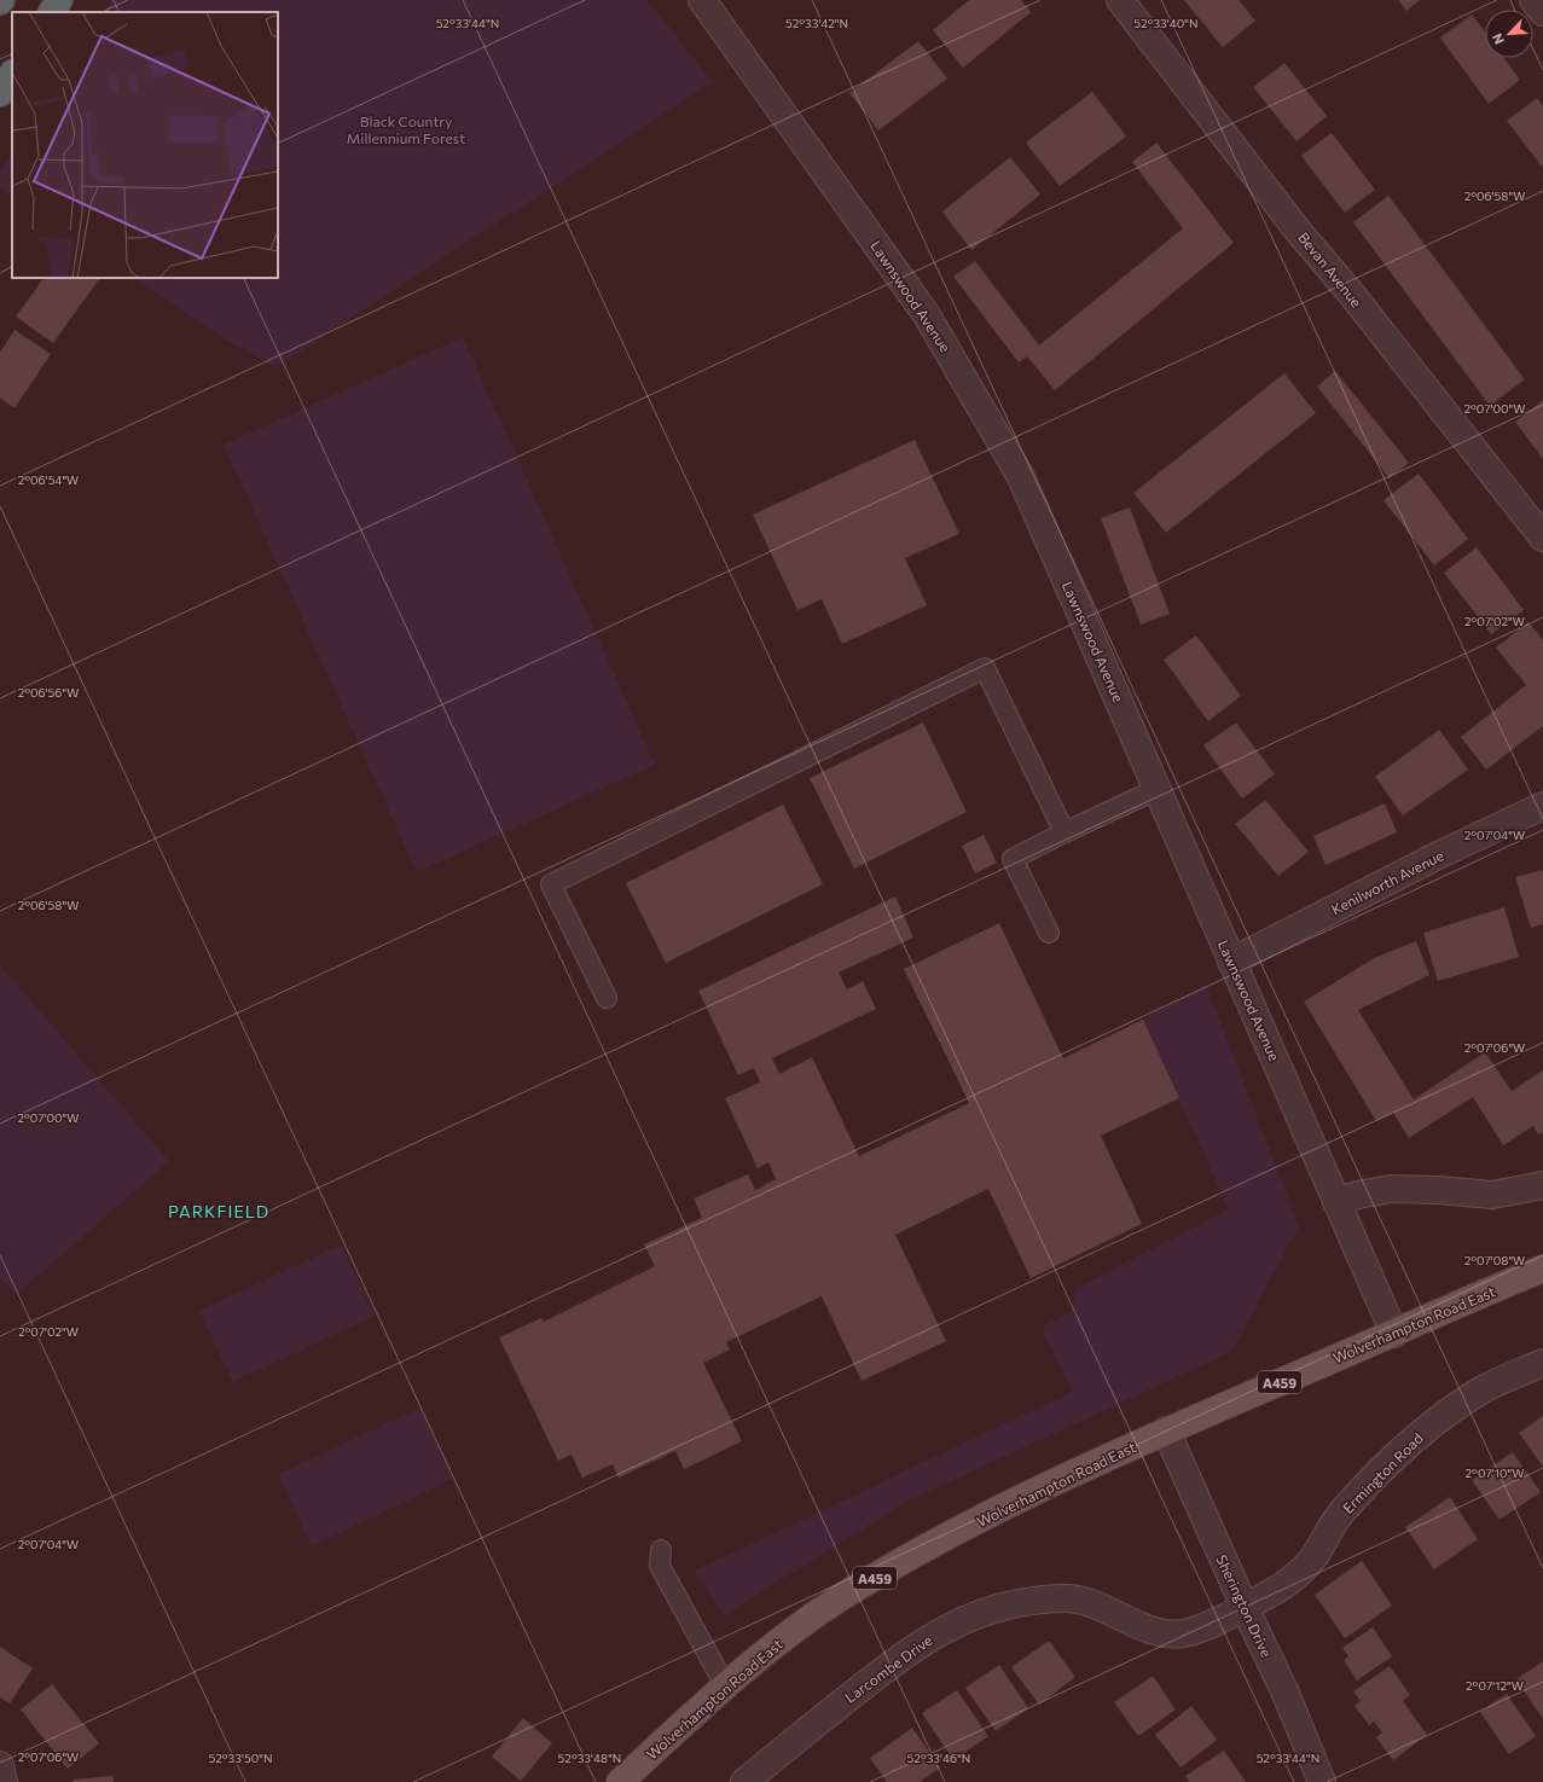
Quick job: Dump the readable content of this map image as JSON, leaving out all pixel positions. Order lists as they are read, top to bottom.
{
  "streets": {
    "main road": ["Wolverhampton Road East", "A459"],
    "street": [
      "Bevan Avenue",
      "Lawnswood Avenue",
      "Kenilworth Avenue",
      "Ermington Road",
      "Sherington Drive",
      "Larcombe Drive"
    ]
  },
  "crossings": [
    ["Lawnswood Avenue", "Kenilworth Avenue"],
    ["Lawnswood Avenue", "Wolverhampton Road East"],
    ["Wolverhampton Road East", "Sherington Drive"],
    ["Ermington Road", "Sherington Drive"],
    ["Ermington Road", "Larcombe Drive"],
    ["Sherington Drive", "Larcombe Drive"]
  ],
  "districts": ["PARKFIELD"],
  "parks": ["Black Country Millennium Forest"],
  "north": "bottom left",
  "coordinates": [
    "52°33'44\"N",
    "52°33'42\"N",
    "52°33'40\"N",
    "2°06'58\"W",
    "2°07'00\"W",
    "2°06'54\"W",
    "2°07'02\"W",
    "2°06'56\"W",
    "2°07'04\"W",
    "2°07'06\"W",
    "2°07'08\"W",
    "2°07'10\"W",
    "2°07'12\"W",
    "52°33'50\"N",
    "52°33'48\"N",
    "52°33'46\"N"
  ]
}
